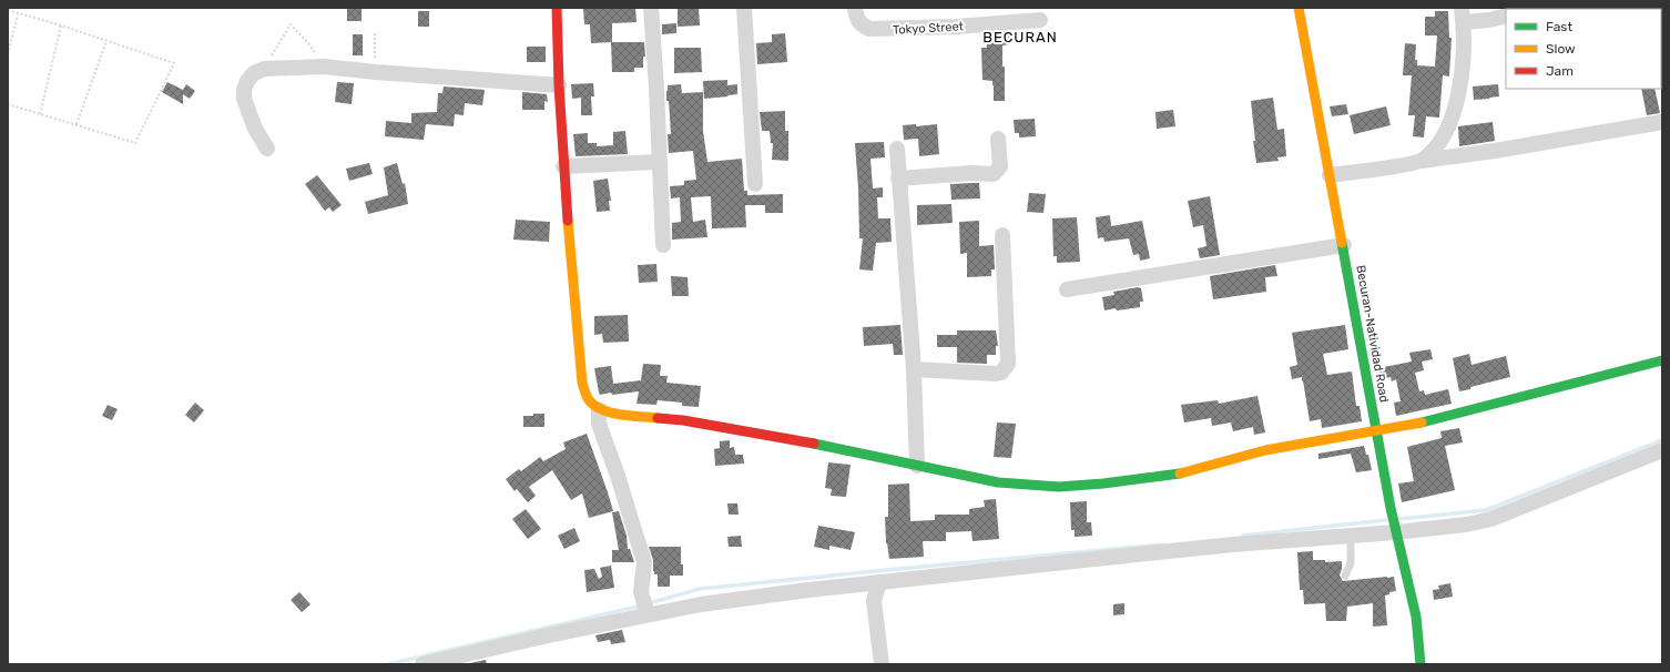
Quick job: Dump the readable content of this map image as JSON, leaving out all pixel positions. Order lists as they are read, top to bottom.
{
  "streets": {
    "street": ["Tokyo Street", "Becuran-Natividad Road"]
  },
  "districts": ["BECURAN"],
  "legend": ["Fast", "Slow", "Jam"]
}
